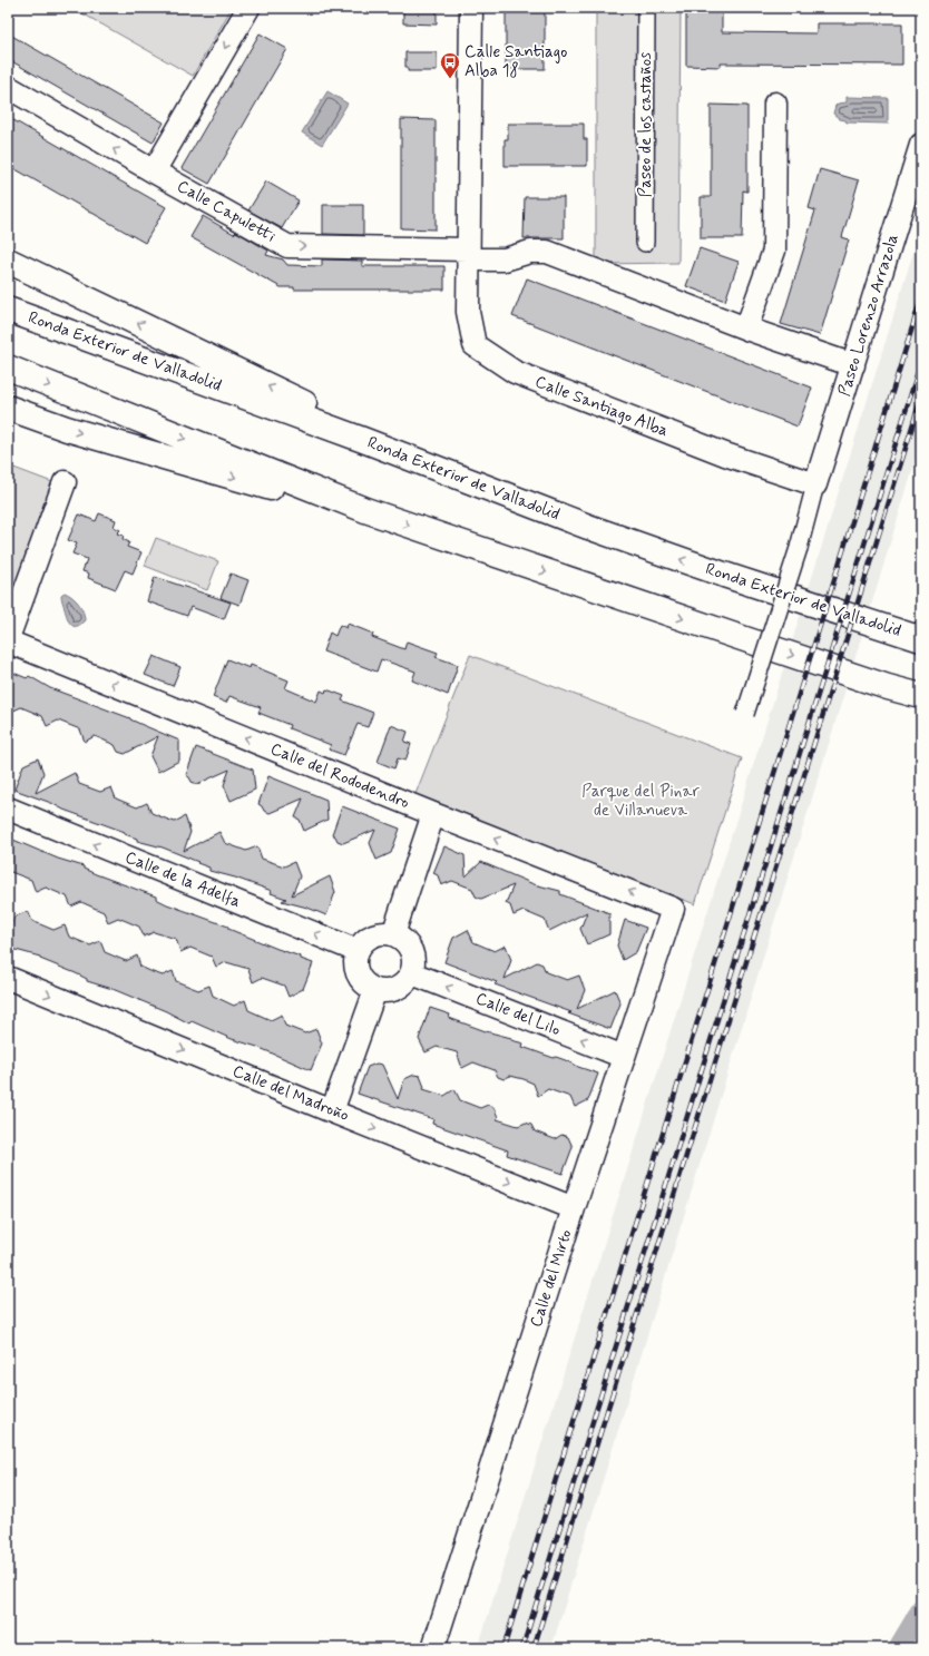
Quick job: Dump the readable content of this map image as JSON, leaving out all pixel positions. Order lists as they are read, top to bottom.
{
  "streets": {
    "highway": ["Ronda Exterior de Valladolid"],
    "street": [
      "Paseo de los castaños",
      "Calle Capuletti",
      "Paseo Lorenzo Arrazola",
      "Calle Santiago Alba",
      "Calle del Rododendro",
      "Calle de la Adelfa",
      "Calle del Lilo",
      "Calle del Madroño",
      "Calle del Mirto"
    ]
  },
  "crossings": [
    ["Calle Capuletti", "Calle Santiago Alba"],
    ["Paseo Lorenzo Arrazola", "Calle Santiago Alba"],
    ["Calle del Rododendro", "Calle del Mirto"],
    ["Calle de la Adelfa", "Calle del Lilo"],
    ["Calle del Lilo", "Calle del Mirto"],
    ["Calle del Madroño", "Calle del Mirto"]
  ],
  "one_way": [
    "Calle del Rododendro",
    "Calle de la Adelfa",
    "Calle del Lilo",
    "Calle del Madroño"
  ],
  "parks": ["Parque del Pinar de Villanueva"],
  "places": {
    "bus stop": ["Calle Santiago Alba 18"]
  }
}
